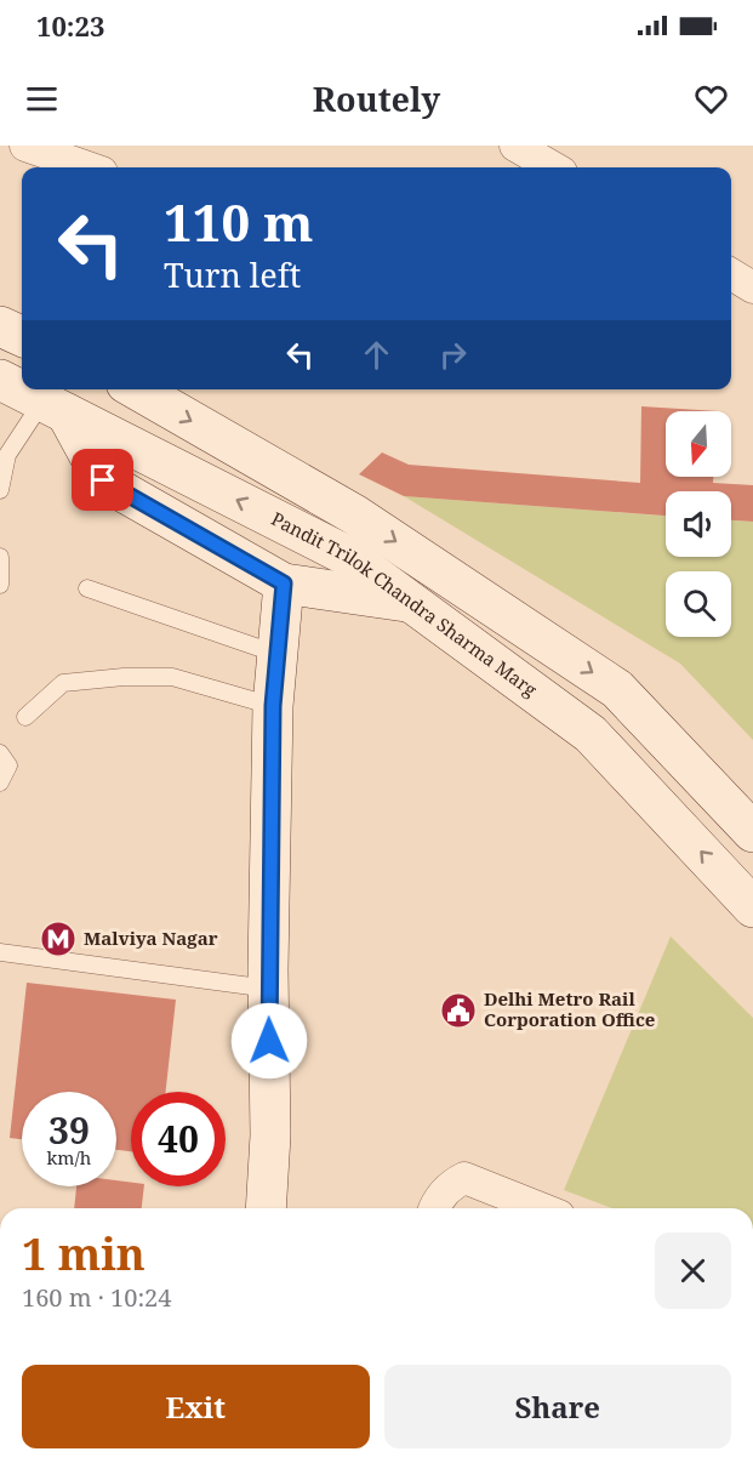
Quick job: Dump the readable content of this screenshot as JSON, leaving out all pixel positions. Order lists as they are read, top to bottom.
{
  "streets": {
    "main road": ["Pandit Trilok Chandra Sharma Marg"]
  },
  "places": {
    "metro station": ["Malviya Nagar"],
    "public building": ["Delhi Metro Rail Corporation Office"]
  },
  "north": "bottom",
  "page": {
    "status": "10:23",
    "header": "Routely",
    "turn": ["110 m", "Turn left"],
    "speed": "39 km/h",
    "limit": "40",
    "heading": ["1 min", "160 m · 10:24"],
    "buttons": ["Exit", "Share"]
  }
}
